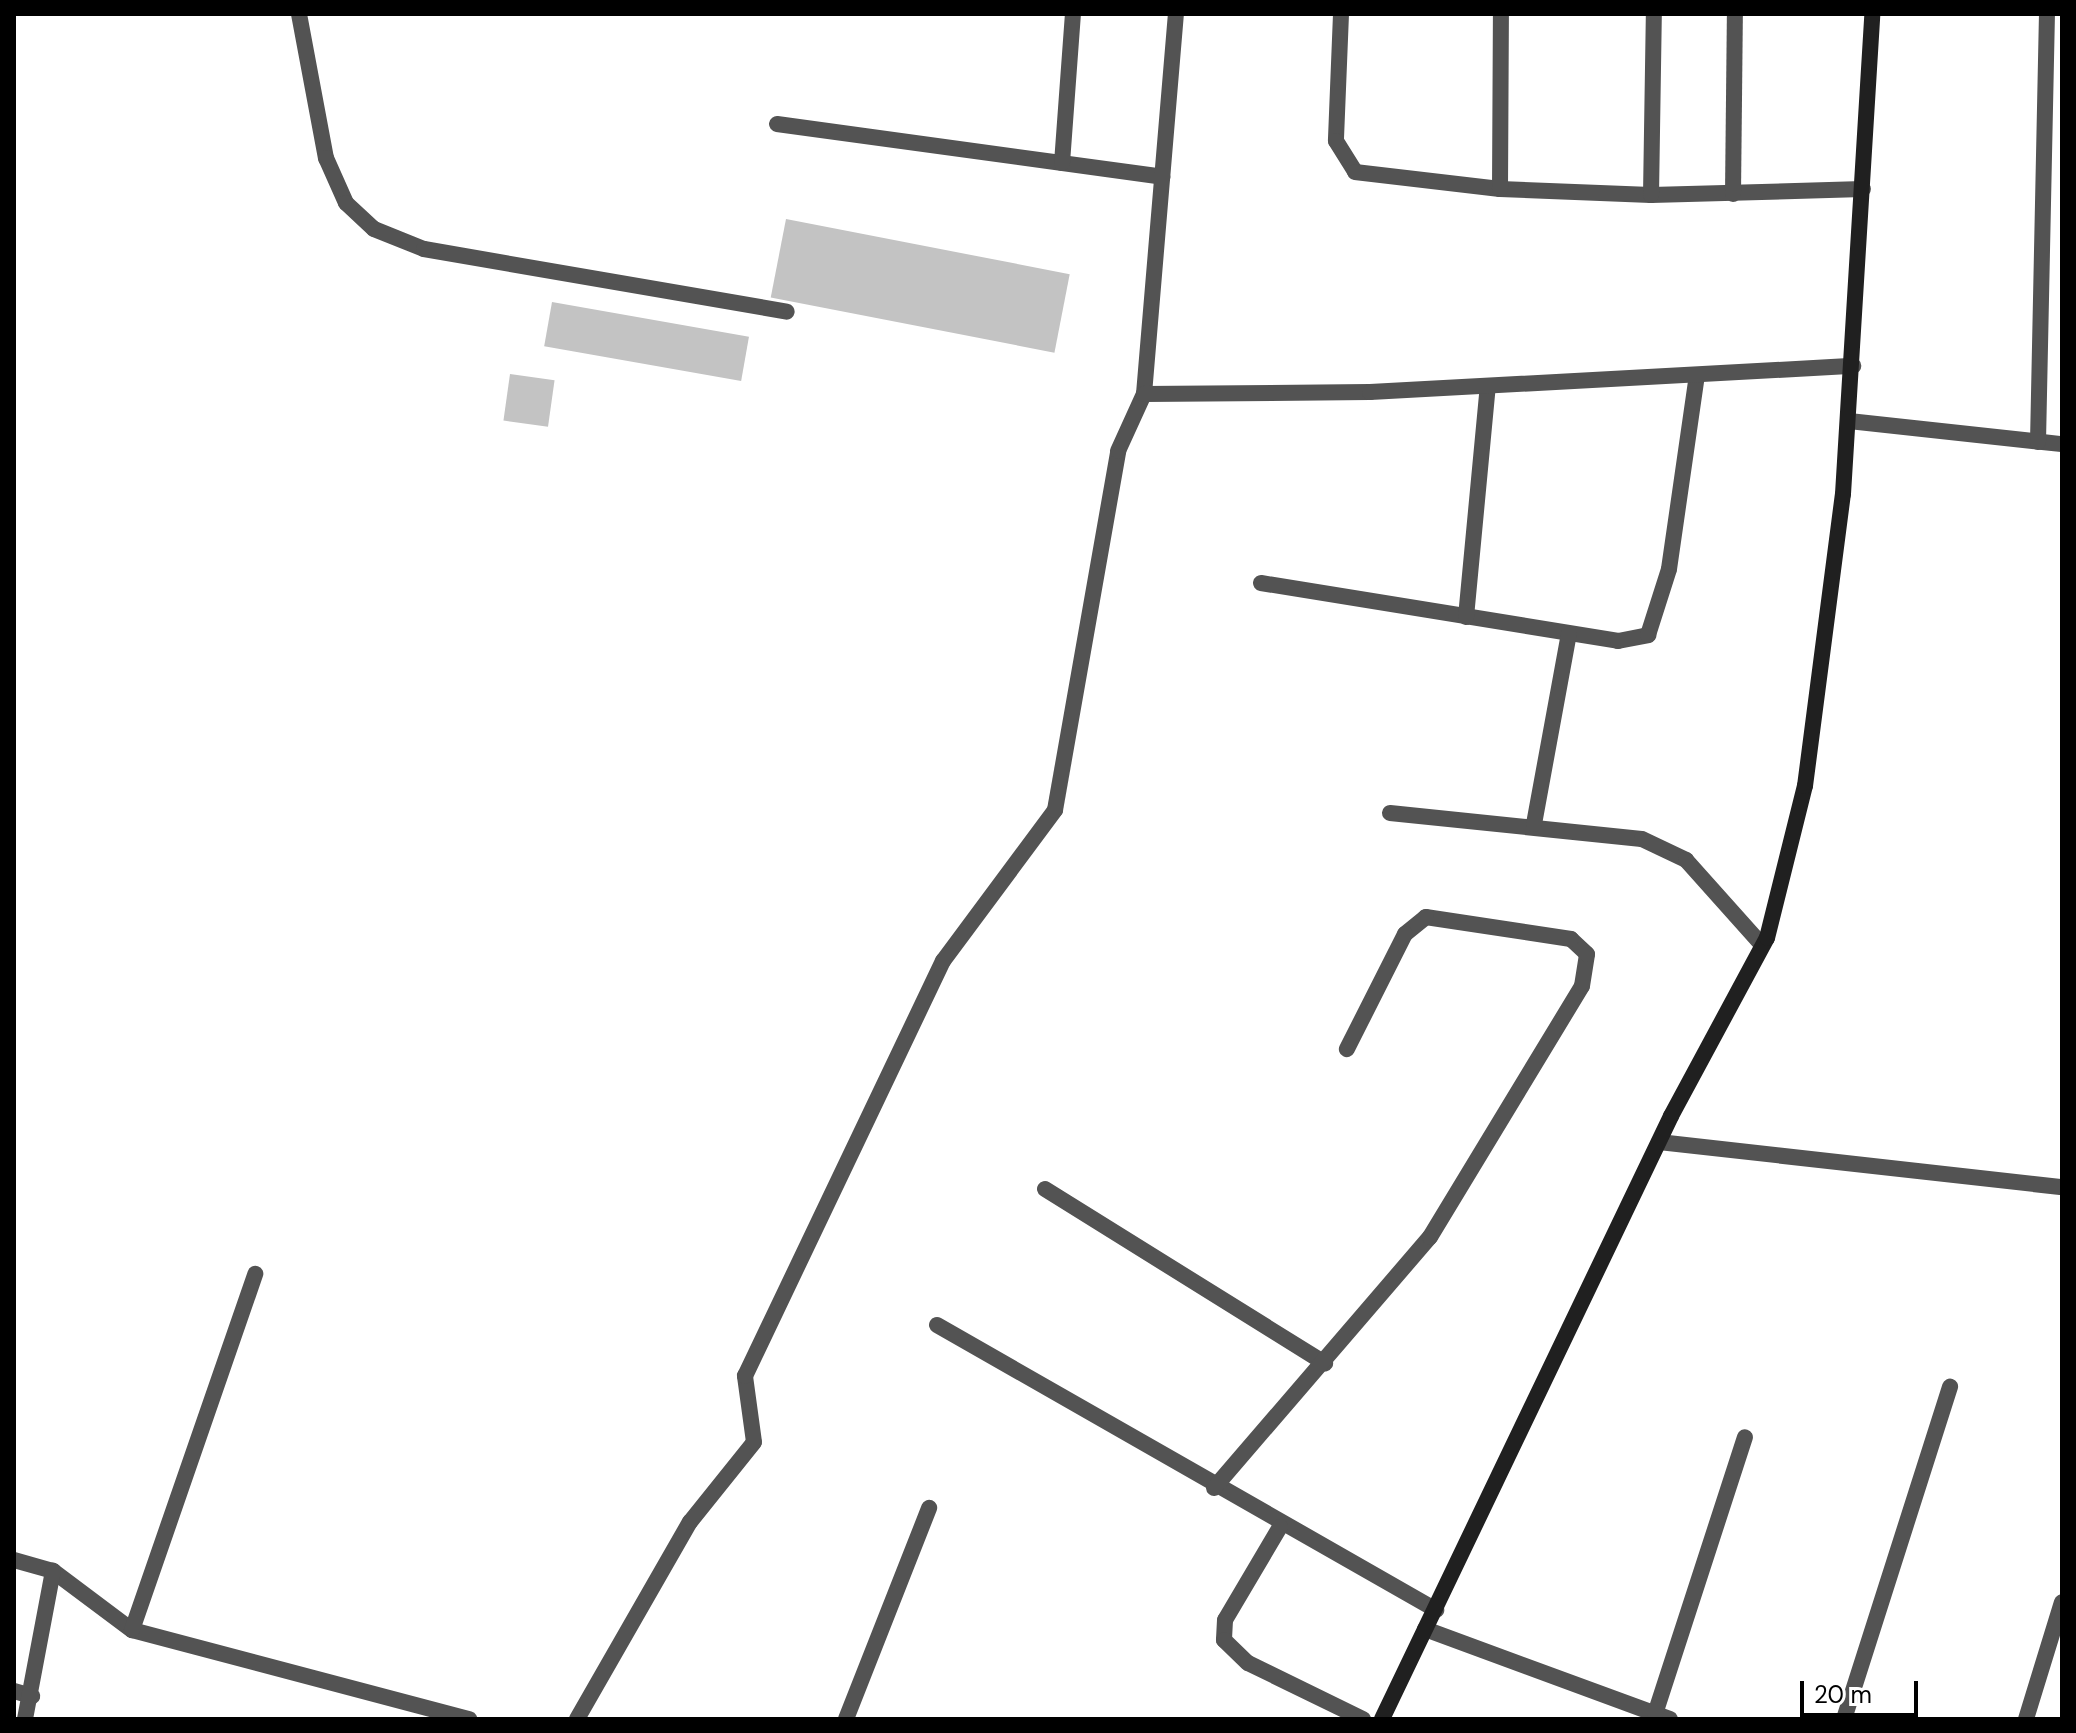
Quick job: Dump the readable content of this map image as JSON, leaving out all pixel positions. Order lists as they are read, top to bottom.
{
  "scale_bar": "20 m"
}
